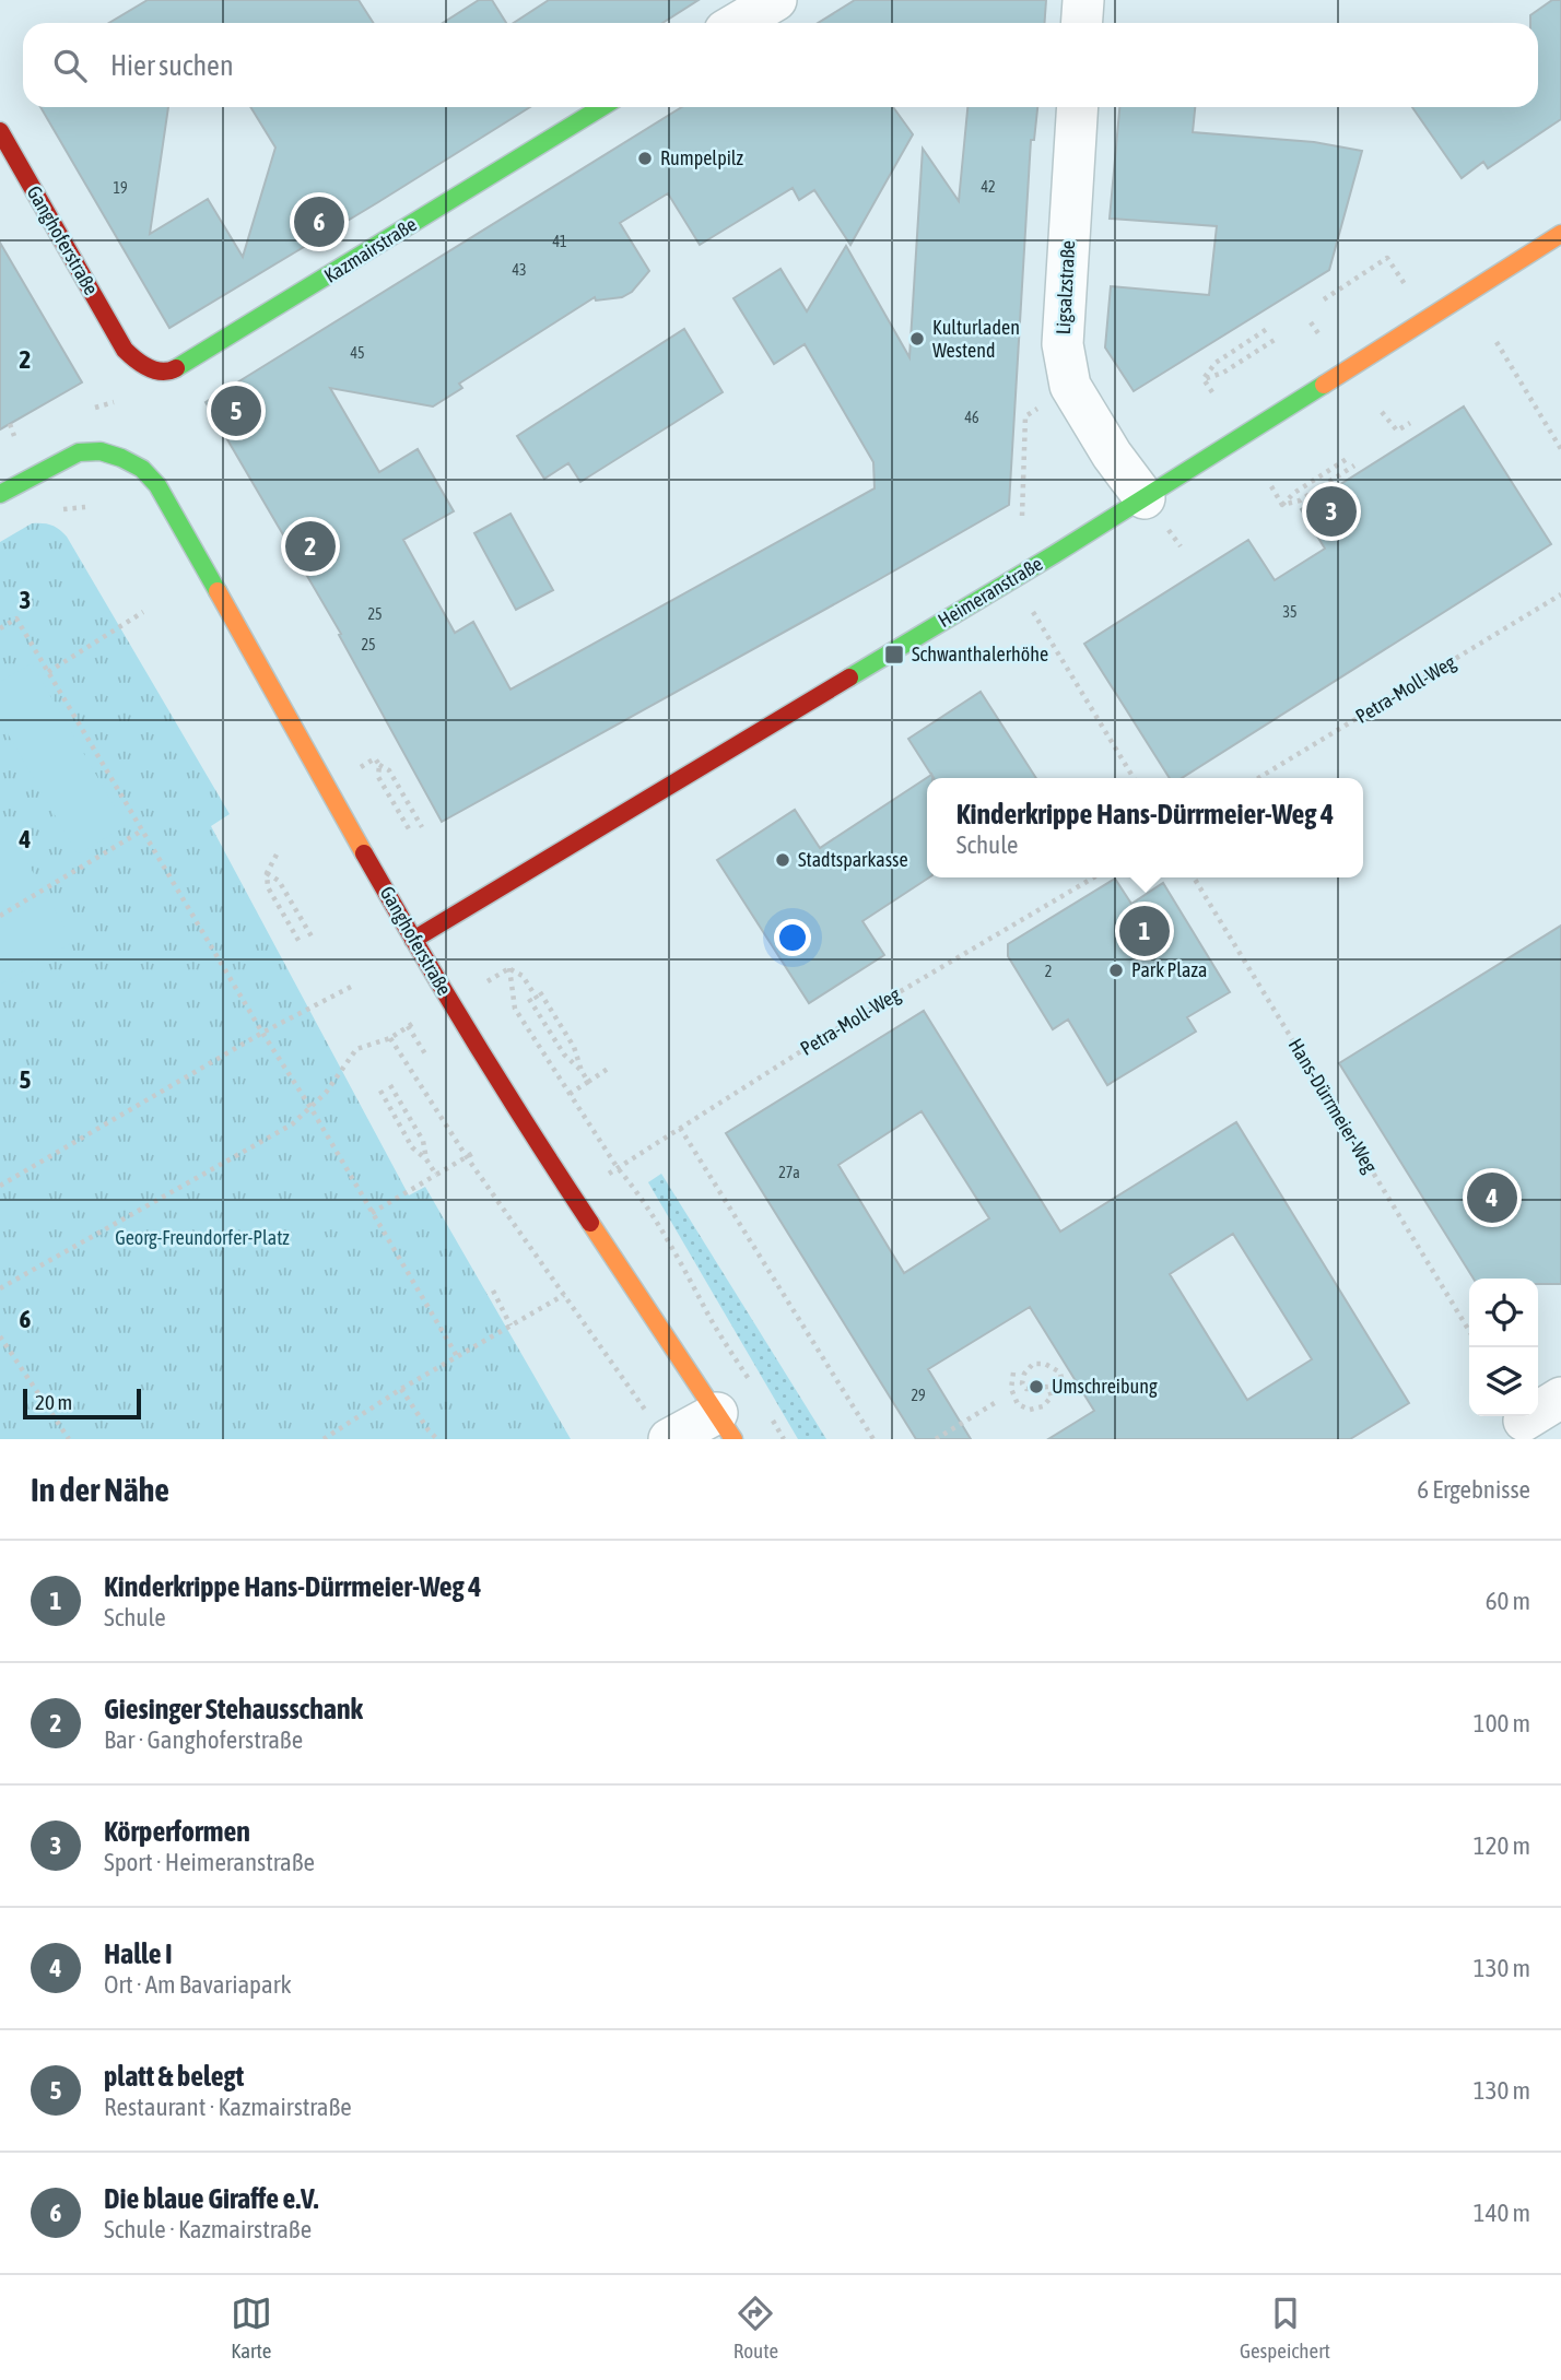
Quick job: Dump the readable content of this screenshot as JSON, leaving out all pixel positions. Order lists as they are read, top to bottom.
{
  "streets": {
    "street": [
      "Ganghoferstraße",
      "Kazmairstraße",
      "Ligsalzstraße",
      "Heimeranstraße"
    ],
    "path": ["Petra-Moll-Weg", "Hans-Dürrmeier-Weg"]
  },
  "crossings": [
    ["Ganghoferstraße", "Kazmairstraße"],
    ["Ganghoferstraße", "Heimeranstraße"],
    ["Ligsalzstraße", "Heimeranstraße"]
  ],
  "parks": ["Georg-Freundorfer-Platz"],
  "places": {
    "other": [
      "Rumpelpilz",
      "Kulturladen Westend",
      "Stadtsparkasse",
      "Park Plaza",
      "Umschreibung"
    ],
    "transit": ["Schwanthalerhöhe"]
  },
  "house_numbers": [
    "42",
    "19",
    "41",
    "43",
    "45",
    "46",
    "35",
    "25",
    "25",
    "2",
    "27a",
    "29"
  ],
  "scale_bar": "20 m",
  "page": {
    "search": "Hier suchen",
    "pins": [
      "6",
      "5",
      "3",
      "2",
      "1",
      "4"
    ],
    "popup": ["Kinderkrippe Hans-Dürrmeier-Weg 4", "Schule"],
    "scale": "20 m",
    "heading": ["In der Nähe", "6 Ergebnisse"],
    "list": [
      {
        "mark": "1",
        "name": "Kinderkrippe Hans-Dürrmeier-Weg 4",
        "note": "Schule",
        "value": "60 m"
      },
      {
        "mark": "2",
        "name": "Giesinger Stehausschank",
        "note": "Bar · Ganghoferstraße",
        "value": "100 m"
      },
      {
        "mark": "3",
        "name": "Körperformen",
        "note": "Sport · Heimeranstraße",
        "value": "120 m"
      },
      {
        "mark": "4",
        "name": "Halle I",
        "note": "Ort · Am Bavariapark",
        "value": "130 m"
      },
      {
        "mark": "5",
        "name": "platt & belegt",
        "note": "Restaurant · Kazmairstraße",
        "value": "130 m"
      },
      {
        "mark": "6",
        "name": "Die blaue Giraffe e.V.",
        "note": "Schule · Kazmairstraße",
        "value": "140 m"
      }
    ],
    "nav": ["Karte", "Route", "Gespeichert"]
  },
  "grid": {
    "rows": [
      "2",
      "3",
      "4",
      "5",
      "6"
    ]
  }
}
